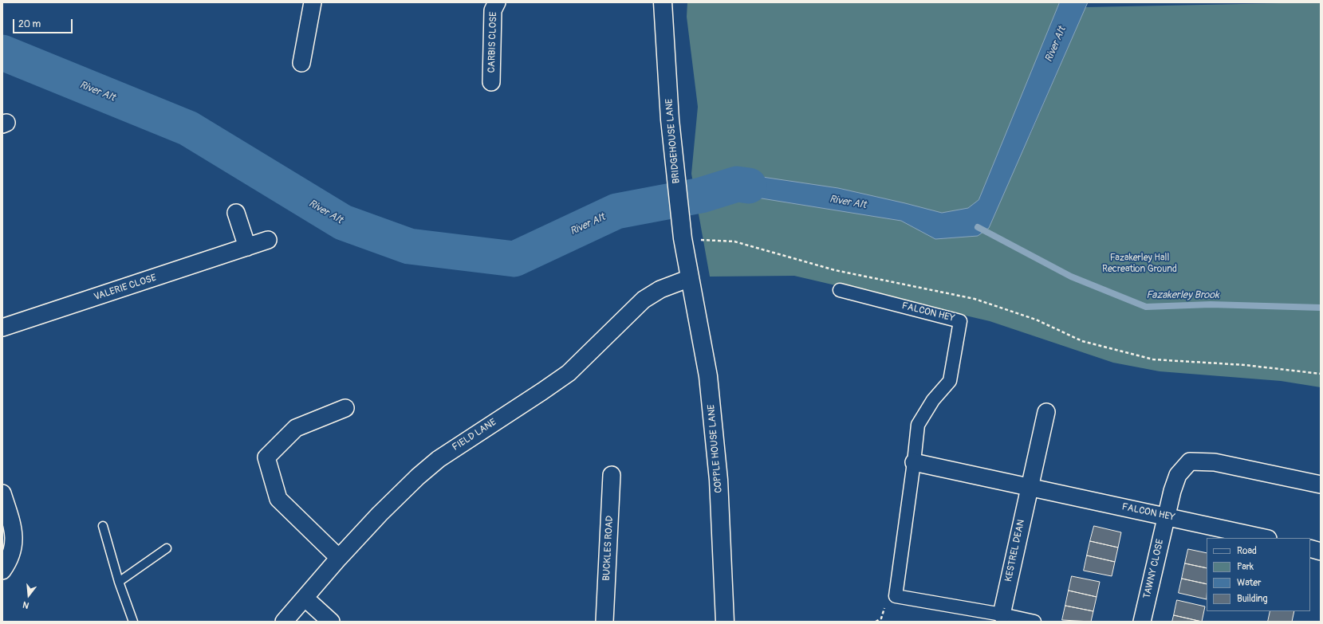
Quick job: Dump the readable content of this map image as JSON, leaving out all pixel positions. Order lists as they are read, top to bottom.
{
  "streets": {
    "street": [
      "CARBIS CLOSE",
      "BRIDGEHOUSE LANE",
      "VALERIE CLOSE",
      "FALCON HEY",
      "FIELD LANE",
      "COPPLE HOUSE LANE",
      "BUCKLES ROAD",
      "KESTREL DEAN",
      "TAWNY CLOSE"
    ]
  },
  "crossings": [
    ["BRIDGEHOUSE LANE", "FIELD LANE"],
    ["BRIDGEHOUSE LANE", "COPPLE HOUSE LANE"],
    ["FALCON HEY", "KESTREL DEAN"],
    ["FALCON HEY", "TAWNY CLOSE"],
    ["FIELD LANE", "COPPLE HOUSE LANE"]
  ],
  "water": ["River Alt", "Fazakerley Brook"],
  "parks": ["Fazakerley Hall Recreation Ground"],
  "legend": [
    "Road",
    "Park",
    "Water",
    "Building"
  ],
  "scale_bar": "20 m",
  "north": "bottom"
}
